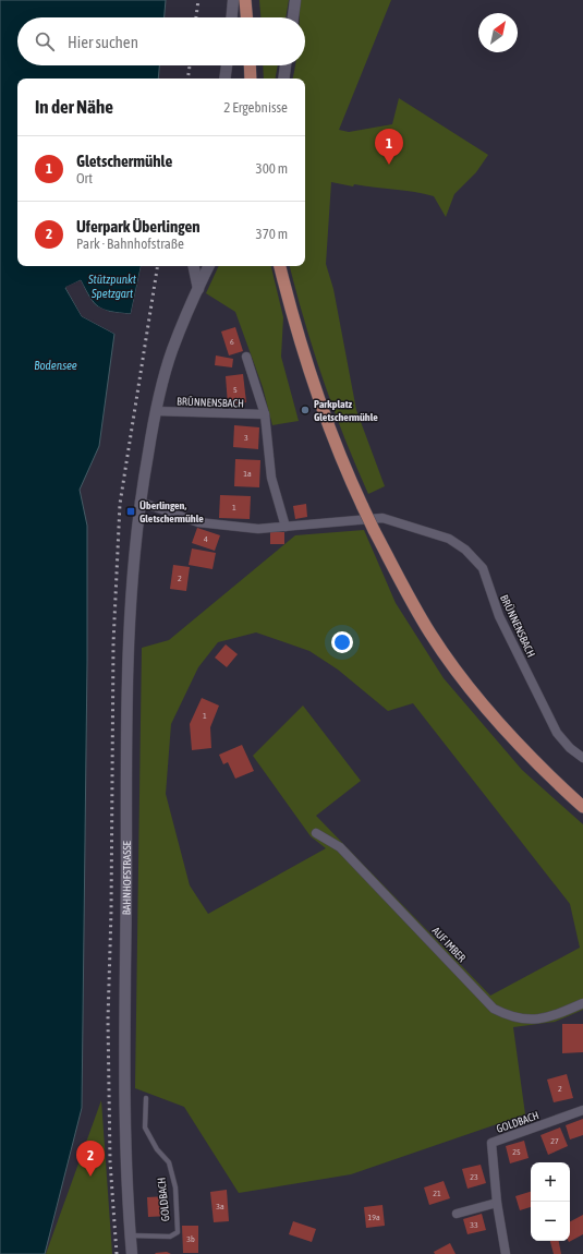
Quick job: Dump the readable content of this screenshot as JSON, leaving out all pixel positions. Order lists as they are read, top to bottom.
{
  "streets": {
    "street": [
      "BRÜNNENSBACH",
      "BAHNHOFSTRASSE",
      "AUF IMBER",
      "GOLDBACH"
    ]
  },
  "crossings": [
    ["BRÜNNENSBACH", "BAHNHOFSTRASSE"],
    ["BAHNHOFSTRASSE", "GOLDBACH"]
  ],
  "water": ["Stützpunkt Spetzgart", "Bodensee"],
  "places": {
    "other": ["Parkplatz Gletschermühle"],
    "transit": ["Überlingen, Gletschermühle"]
  },
  "house_numbers": [
    "6",
    "5",
    "3",
    "1a",
    "1",
    "4",
    "2",
    "1",
    "2",
    "27",
    "25",
    "23",
    "21",
    "3a",
    "19a",
    "33",
    "3b"
  ],
  "north": "top right",
  "page": {
    "search": "Hier suchen",
    "heading": ["In der Nähe", "2 Ergebnisse"],
    "pins": ["1", "2"],
    "list": [
      {
        "mark": "1",
        "name": "Gletschermühle",
        "note": "Ort",
        "value": "300 m"
      },
      {
        "mark": "2",
        "name": "Uferpark Überlingen",
        "note": "Park · Bahnhofstraße",
        "value": "370 m"
      }
    ],
    "map_buttons": ["+", "−"]
  }
}
